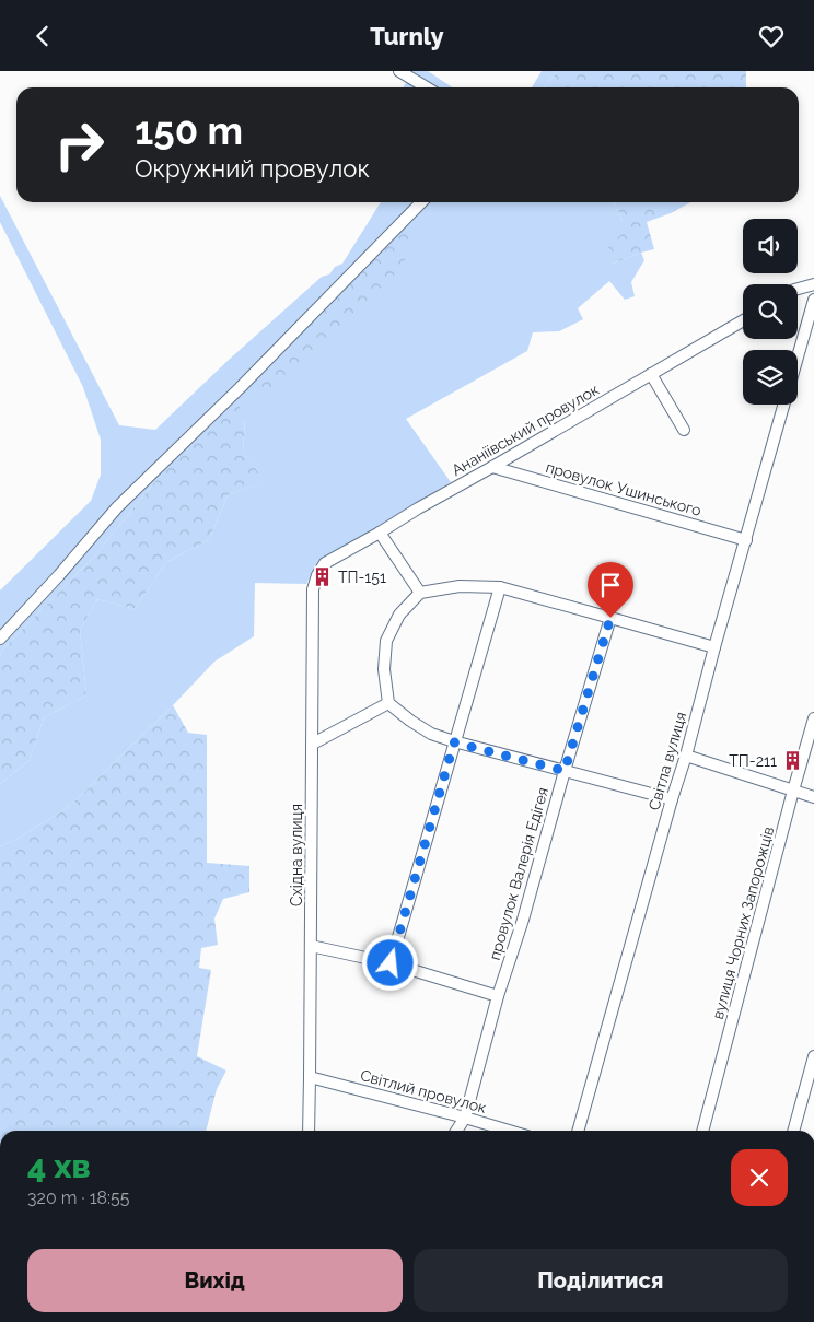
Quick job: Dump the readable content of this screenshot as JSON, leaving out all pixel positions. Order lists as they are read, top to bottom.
{
  "streets": {
    "street": [
      "Ананіївський провулок",
      "провулок Ушинського",
      "Світла вулиця",
      "Східна вулиця",
      "провулок Валерія Едігея",
      "вулиця Чорних Запорожців",
      "Світлий провулок"
    ]
  },
  "crossings": [
    ["Ананіївський провулок", "провулок Ушинського"],
    ["Ананіївський провулок", "Східна вулиця"],
    ["провулок Ушинського", "Світла вулиця"],
    ["Східна вулиця", "Світлий провулок"],
    ["провулок Валерія Едігея", "Світлий провулок"]
  ],
  "places": {
    "building": ["ТП-151", "ТП-211"]
  },
  "page": {
    "header": "Turnly",
    "turn": ["150 m", "Окружний провулок"],
    "heading": ["4 хв", "320 m · 18:55"],
    "buttons": ["Вихід", "Поділитися"]
  }
}
